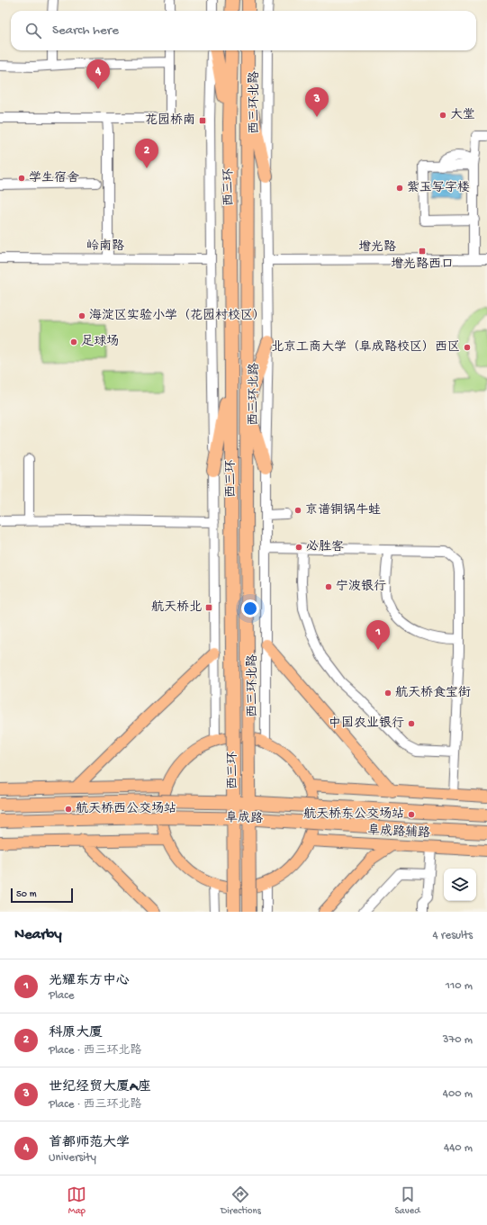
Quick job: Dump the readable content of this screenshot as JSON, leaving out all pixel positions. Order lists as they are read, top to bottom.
{
  "streets": {
    "highway": ["西三环", "阜成路"],
    "main road": ["阜成路辅路"],
    "street": ["西三环北路", "岭南路", "增光路"]
  },
  "crossings": [
    ["西三环北路", "增光路"]
  ],
  "places": {
    "other": [
      "大堂",
      "学生宿舍",
      "紫玉写字楼",
      "海淀区实验小学（花园村校区）",
      "足球场",
      "北京工商大学（阜成路校区）西区",
      "京谱铜锅牛蛙",
      "必胜客",
      "宁波银行",
      "航天桥食宝街",
      "中国农业银行",
      "航天桥西公交场站",
      "航天桥东公交场站"
    ],
    "transit": ["花园桥南", "增光路西口", "航天桥北"]
  },
  "scale_bar": "50 m",
  "page": {
    "search": "Search here",
    "pins": [
      "4",
      "3",
      "2",
      "1"
    ],
    "scale": "50 m",
    "heading": ["Nearby", "4 results"],
    "list": [
      {
        "mark": "1",
        "name": "光耀东方中心",
        "note": "Place",
        "value": "110 m"
      },
      {
        "mark": "2",
        "name": "科原大厦",
        "note": "Place · 西三环北路",
        "value": "370 m"
      },
      {
        "mark": "3",
        "name": "世纪经贸大厦A座",
        "note": "Place · 西三环北路",
        "value": "400 m"
      },
      {
        "mark": "4",
        "name": "首都师范大学",
        "note": "University",
        "value": "440 m"
      }
    ],
    "nav": ["Map", "Directions", "Saved"]
  }
}
